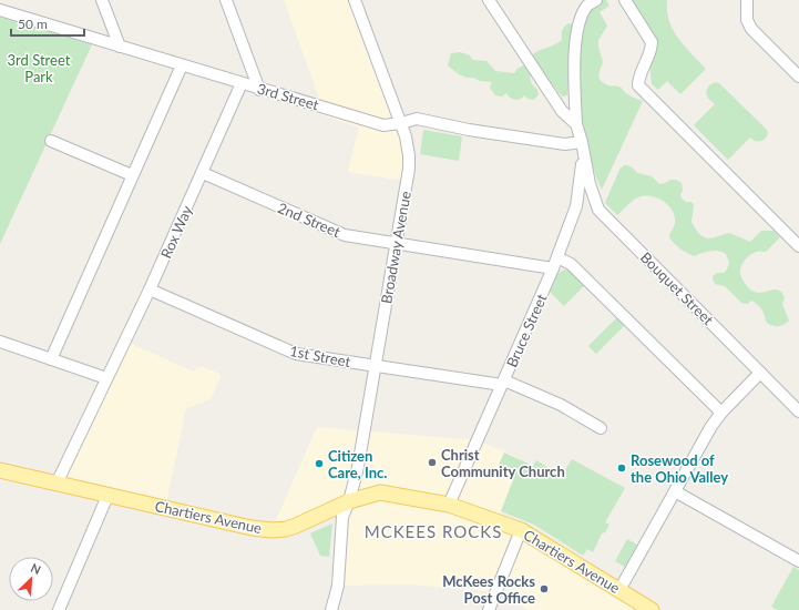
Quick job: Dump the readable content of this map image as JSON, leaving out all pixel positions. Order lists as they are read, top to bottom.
{
  "streets": {
    "main road": ["Chartiers Avenue"],
    "street": [
      "3rd Street",
      "2nd Street",
      "Rox Way",
      "Broadway Avenue",
      "Bouquet Street",
      "Bruce Street",
      "1st Street"
    ]
  },
  "crossings": [
    ["3rd Street", "Rox Way"],
    ["3rd Street", "Broadway Avenue"],
    ["3rd Street", "Bouquet Street"],
    ["3rd Street", "Bruce Street"],
    ["2nd Street", "Rox Way"],
    ["2nd Street", "Broadway Avenue"],
    ["2nd Street", "Bruce Street"],
    ["Rox Way", "1st Street"],
    ["Rox Way", "Chartiers Avenue"],
    ["Broadway Avenue", "1st Street"],
    ["Broadway Avenue", "Chartiers Avenue"],
    ["Bouquet Street", "Bruce Street"],
    ["Bruce Street", "1st Street"],
    ["Bruce Street", "Chartiers Avenue"]
  ],
  "districts": ["MCKEES ROCKS"],
  "parks": ["3rd Street Park"],
  "places": [
    "Christ Community Church",
    "Citizen Care, Inc.",
    "Rosewood of the Ohio Valley",
    "McKees Rocks Post Office"
  ],
  "scale_bar": "50 m",
  "north": "top right"
}
